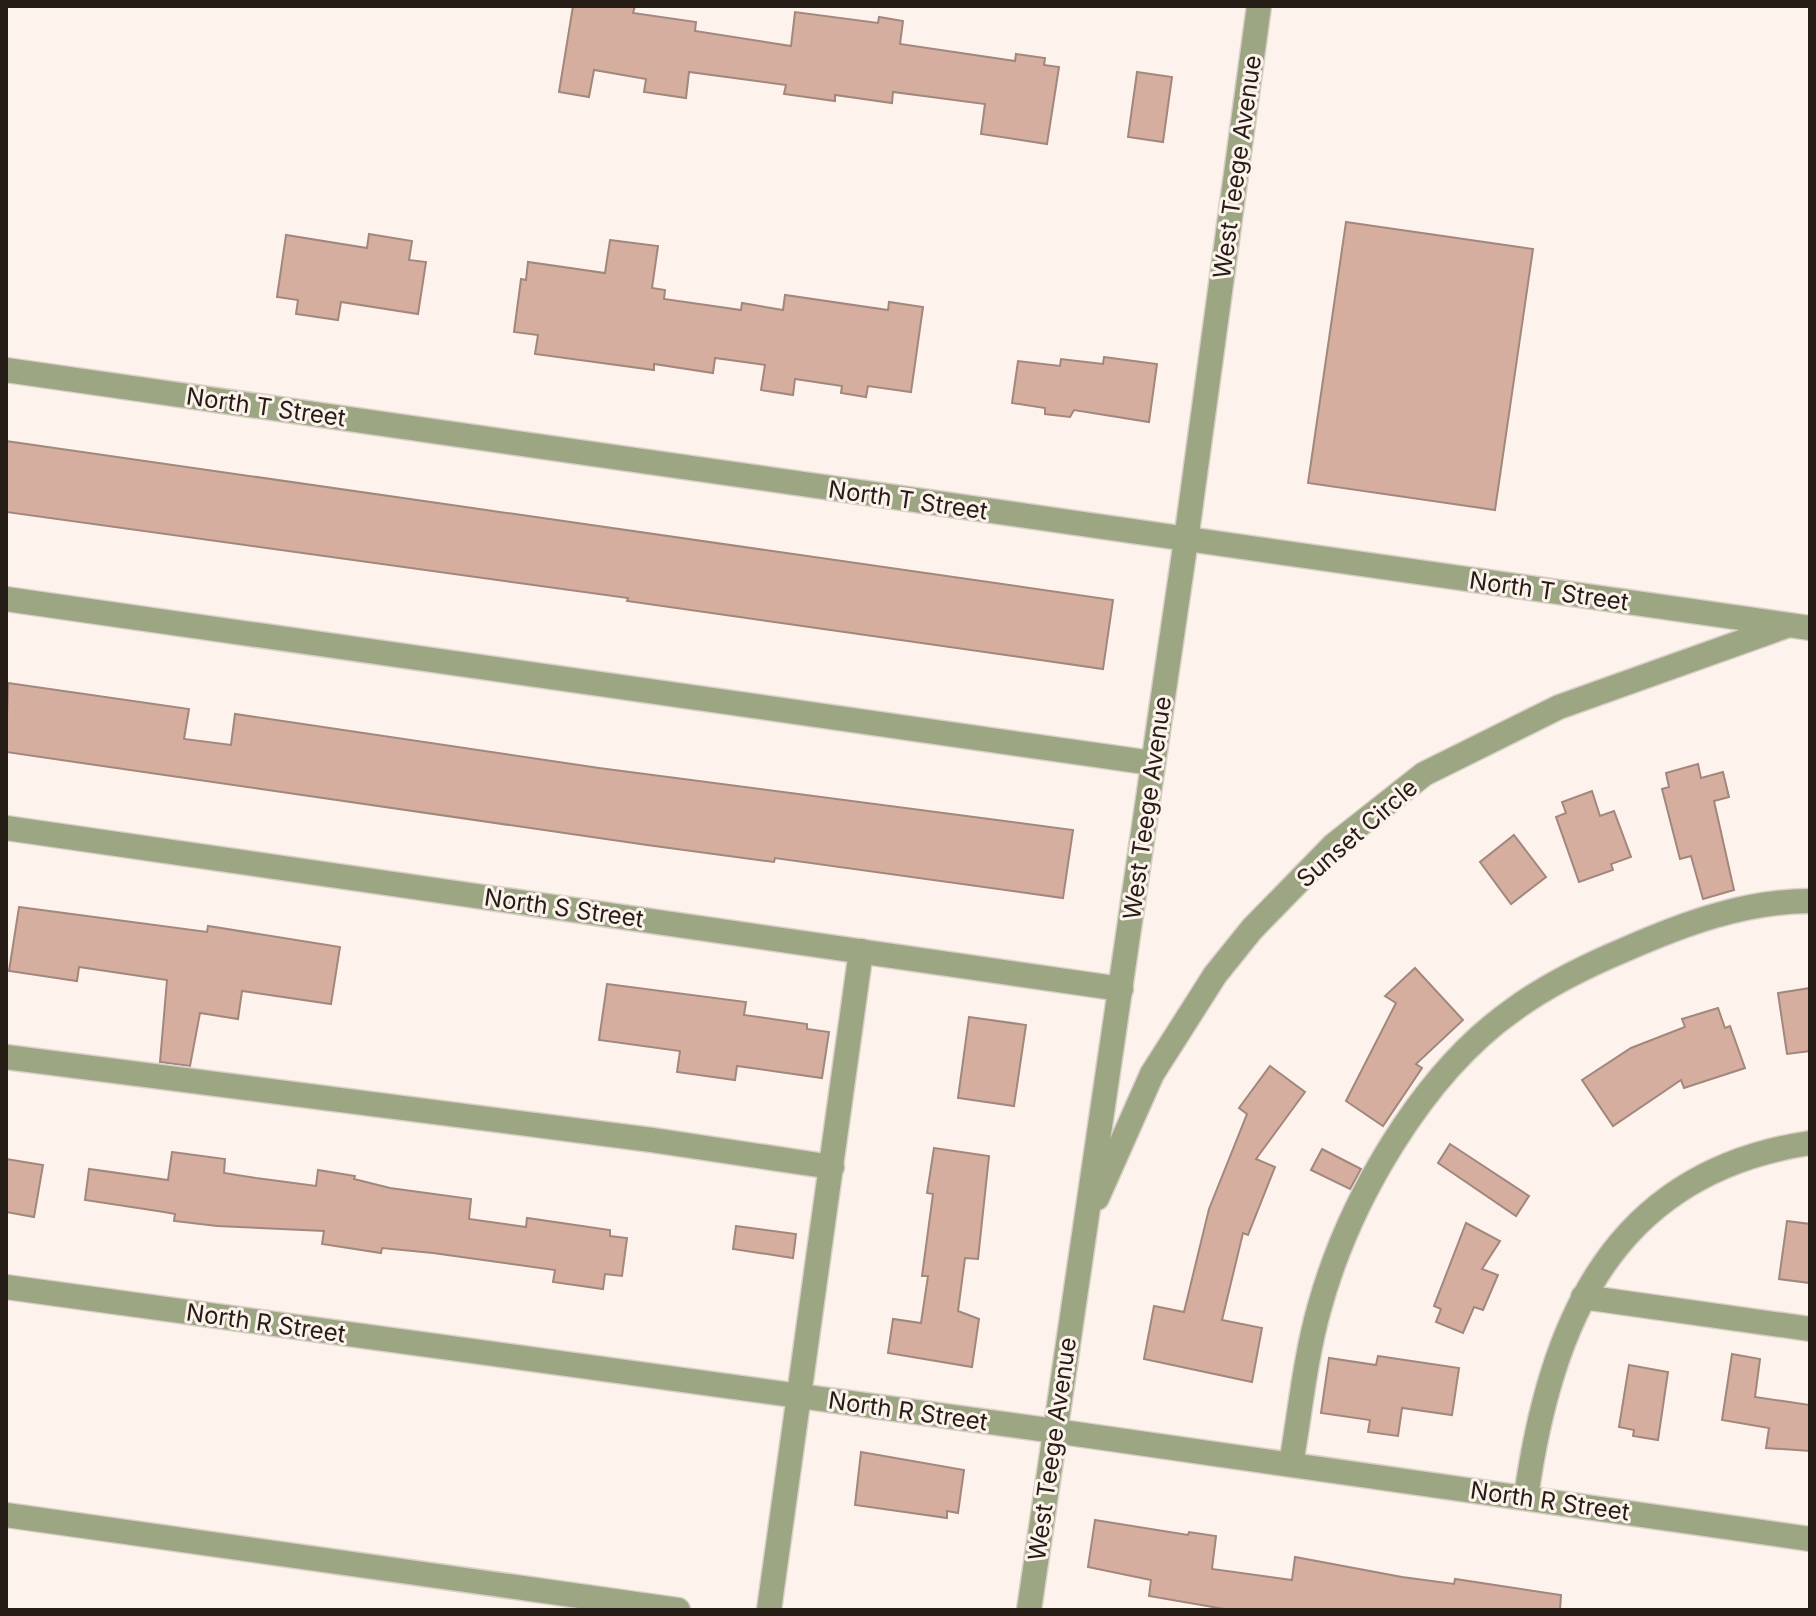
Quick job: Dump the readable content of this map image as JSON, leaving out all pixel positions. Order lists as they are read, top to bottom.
{
  "streets": {
    "street": [
      "West Teege Avenue",
      "North T Street",
      "Sunset Circle",
      "North S Street",
      "North R Street"
    ]
  },
  "crossings": [
    ["West Teege Avenue", "North T Street"],
    ["West Teege Avenue", "Sunset Circle"],
    ["West Teege Avenue", "North S Street"],
    ["West Teege Avenue", "North R Street"],
    ["North T Street", "Sunset Circle"]
  ]
}
